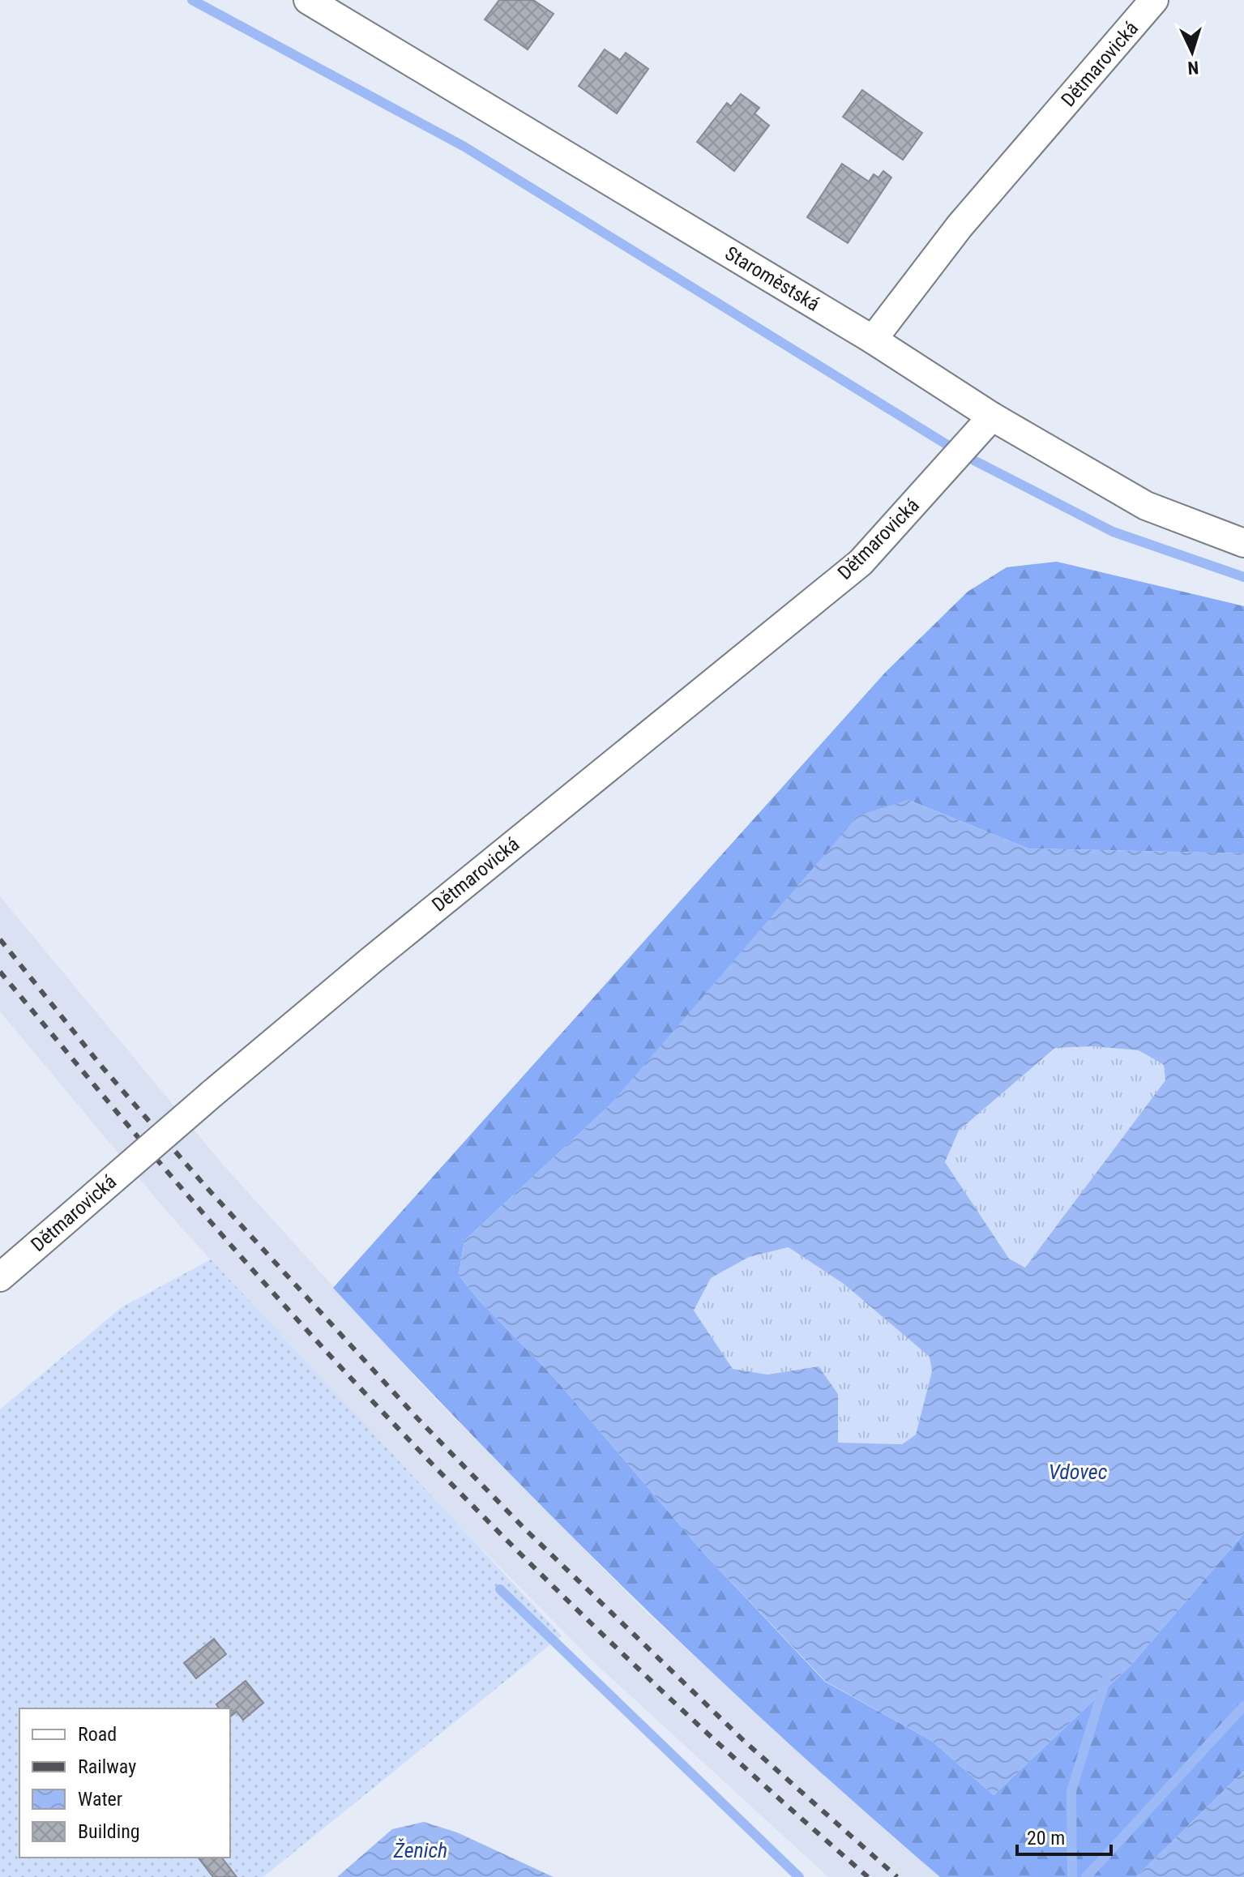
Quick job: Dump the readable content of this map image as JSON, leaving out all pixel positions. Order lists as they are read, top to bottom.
{
  "streets": {
    "street": ["Dětmarovická", "Staroměstská"]
  },
  "crossings": [
    ["Dětmarovická", "Staroměstská"]
  ],
  "water": ["Vdovec", "Ženich"],
  "legend": [
    "Road",
    "Railway",
    "Water",
    "Building"
  ],
  "scale_bar": "20 m",
  "north": "bottom"
}
